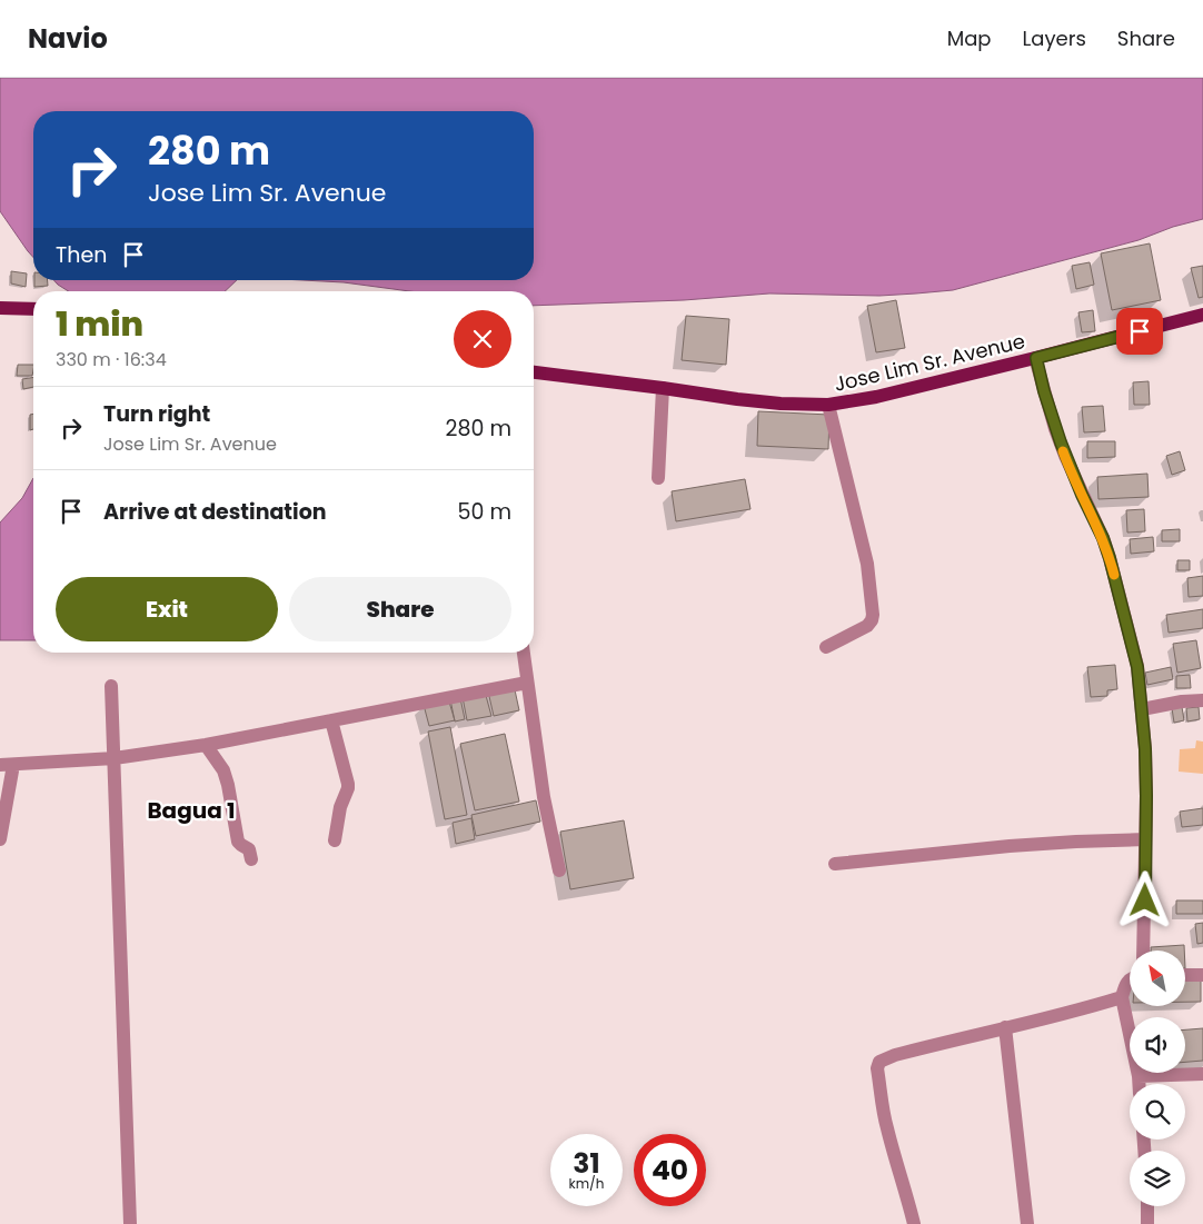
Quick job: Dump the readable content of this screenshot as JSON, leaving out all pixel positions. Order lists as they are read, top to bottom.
{
  "streets": {
    "main road": ["Jose Lim Sr. Avenue"]
  },
  "districts": ["Bagua 1"],
  "north": "top left",
  "page": {
    "header": "Navio",
    "nav": ["Map", "Layers", "Share"],
    "turn": ["280 m", "Jose Lim Sr. Avenue"],
    "then": "Then",
    "heading": ["1 min", "330 m · 16:34"],
    "list": [
      {
        "name": "Turn right",
        "note": "Jose Lim Sr. Avenue",
        "value": "280 m"
      },
      {
        "name": "Arrive at destination",
        "value": "50 m"
      }
    ],
    "buttons": ["Exit", "Share"],
    "speed": "31 km/h",
    "limit": "40"
  }
}
